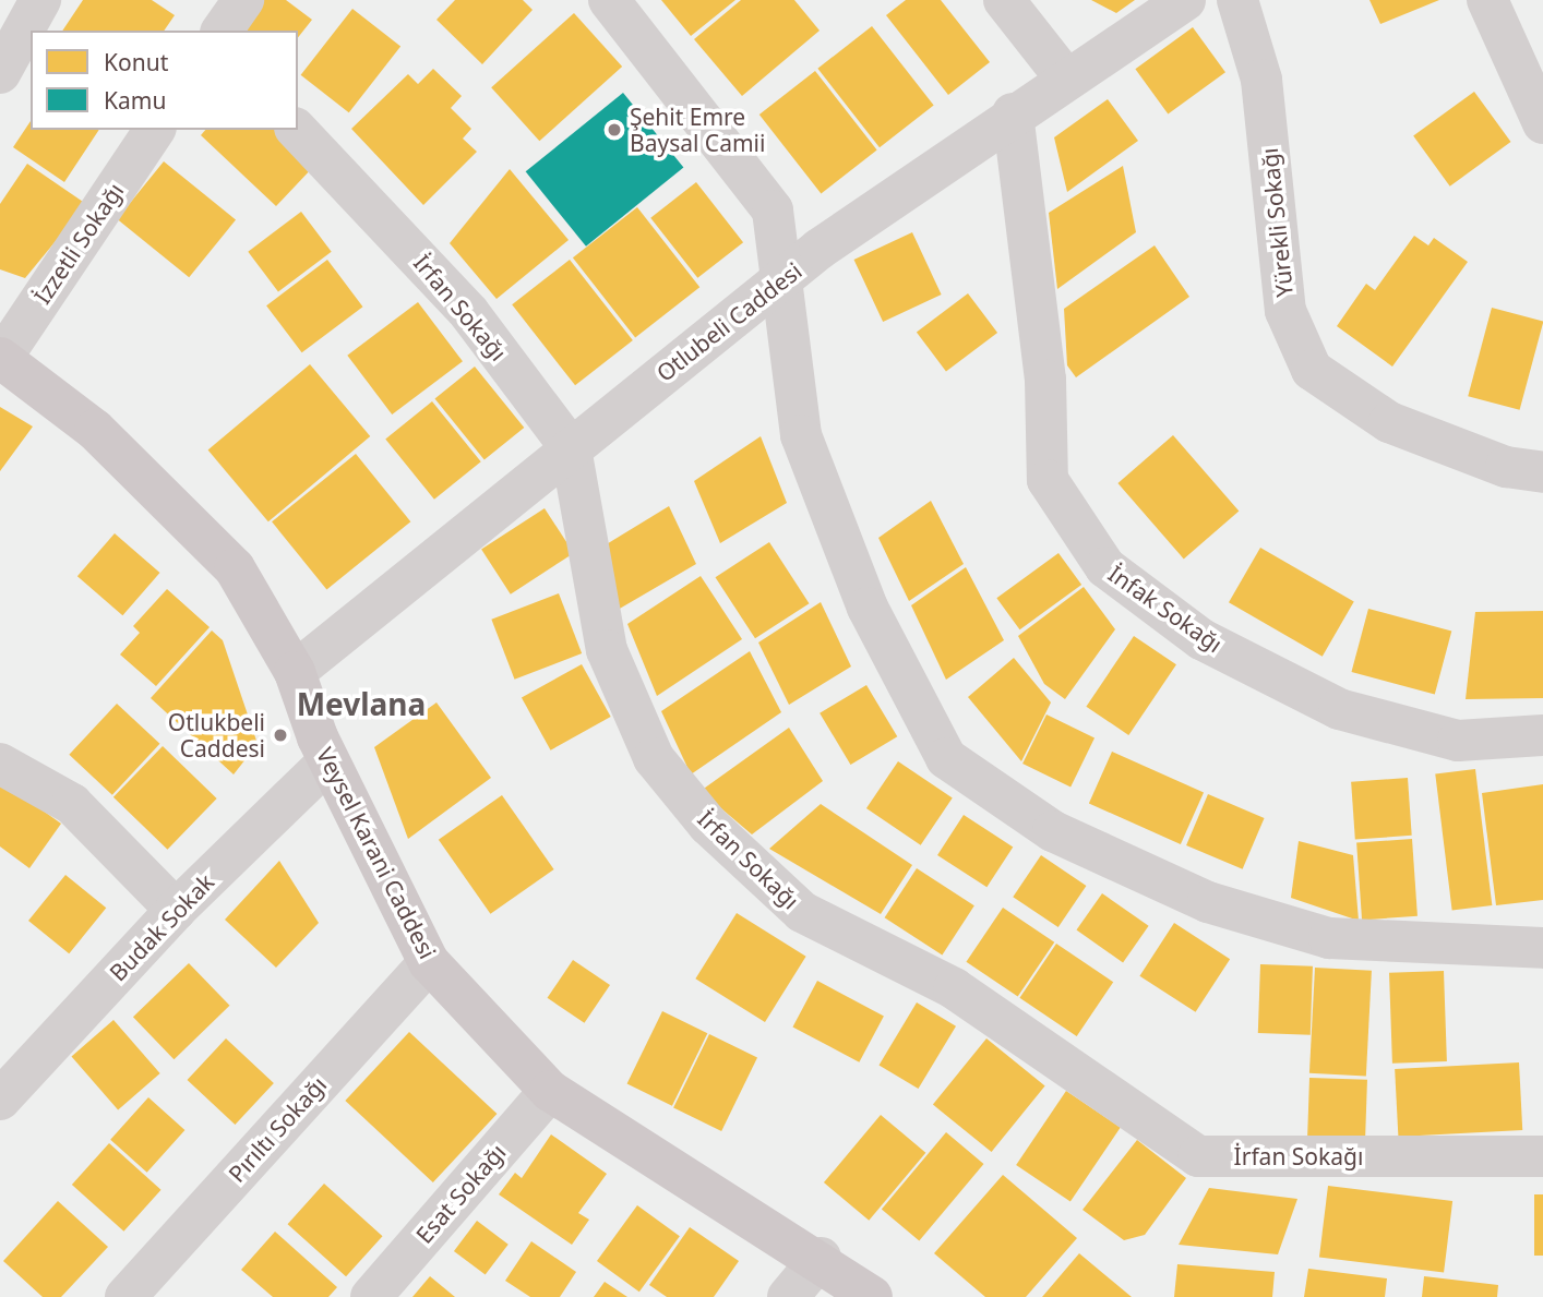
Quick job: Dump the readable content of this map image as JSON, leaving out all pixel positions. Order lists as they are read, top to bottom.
{
  "streets": {
    "main road": ["Veysel Karani Caddesi"],
    "street": [
      "Yürekli Sokağı",
      "İzzetli Sokağı",
      "İrfan Sokağı",
      "Otlubeli Caddesi",
      "İnfak Sokağı",
      "Budak Sokak",
      "Pırıltı Sokağı",
      "Esat Sokağı"
    ]
  },
  "crossings": [
    ["İzzetli Sokağı", "Veysel Karani Caddesi"],
    ["İrfan Sokağı", "Otlubeli Caddesi"],
    ["Otlubeli Caddesi", "İnfak Sokağı"],
    ["Otlubeli Caddesi", "Veysel Karani Caddesi"],
    ["Veysel Karani Caddesi", "Budak Sokak"],
    ["Veysel Karani Caddesi", "Pırıltı Sokağı"],
    ["Veysel Karani Caddesi", "Esat Sokağı"]
  ],
  "districts": ["Mevlana"],
  "places": ["Şehit Emre Baysal Camii", "Otlukbeli Caddesi"],
  "legend": ["Konut", "Kamu"]
}
